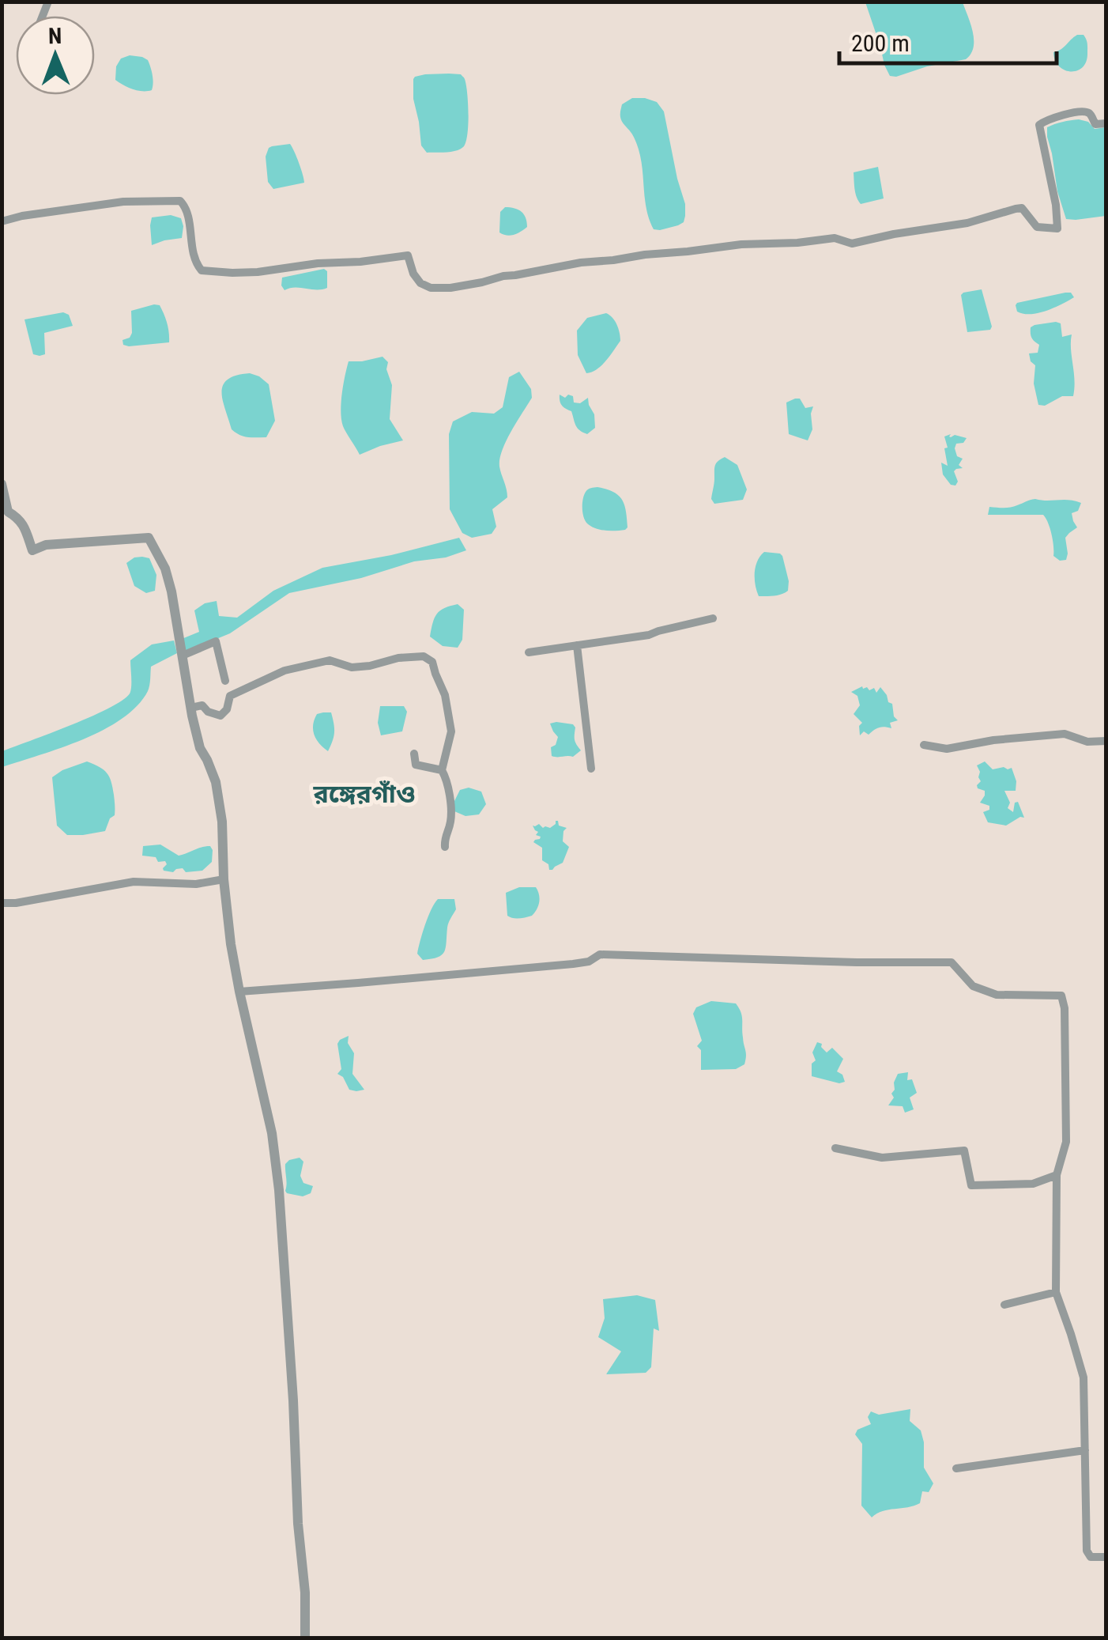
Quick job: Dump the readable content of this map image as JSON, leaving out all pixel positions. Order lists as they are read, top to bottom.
{
  "districts": ["রঙ্গেরগাঁও"],
  "scale_bar": "200 m",
  "north": "top"
}
